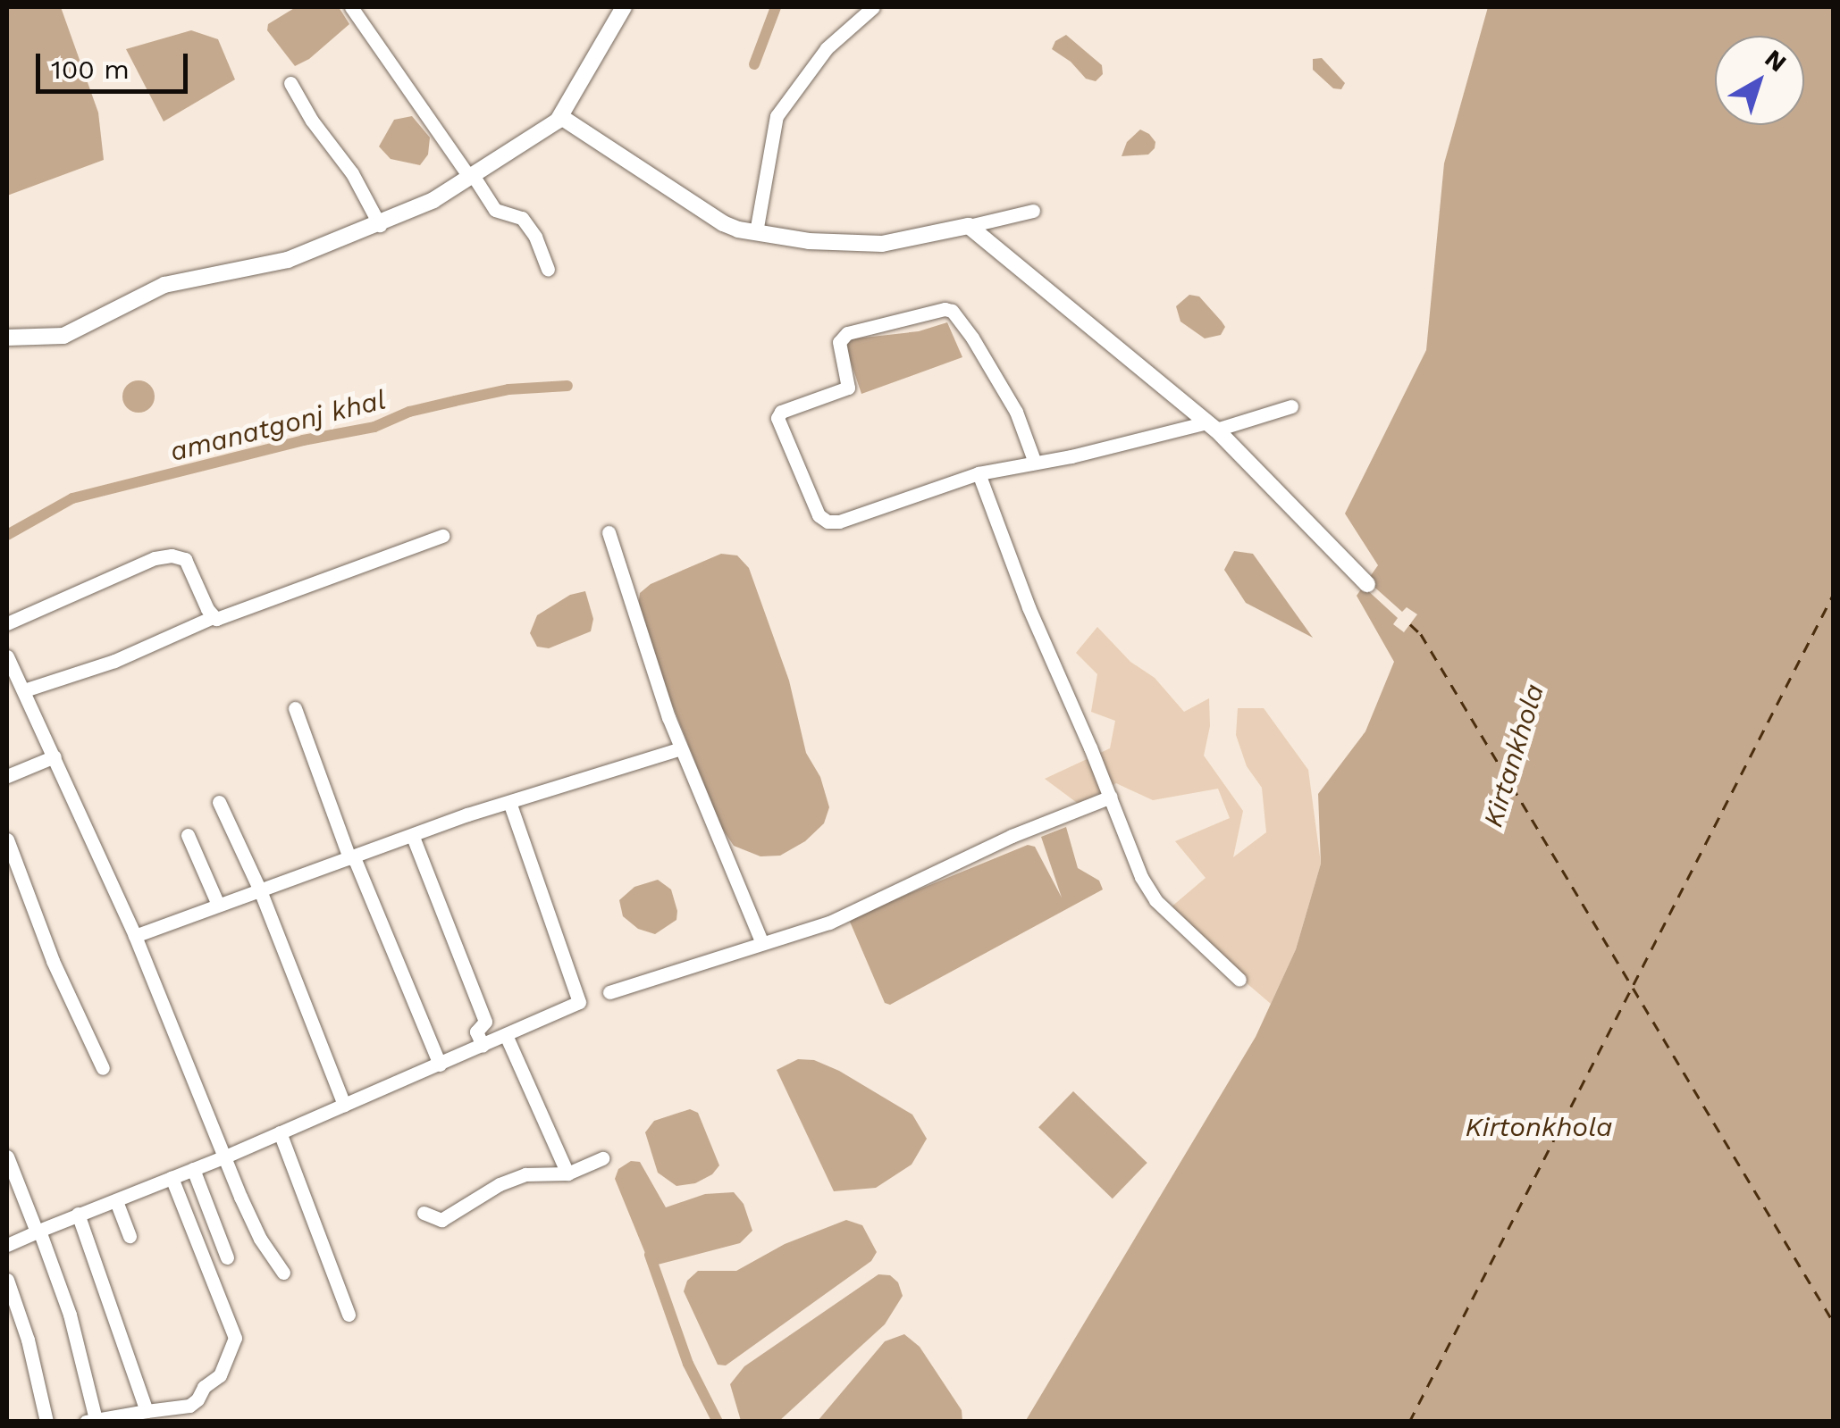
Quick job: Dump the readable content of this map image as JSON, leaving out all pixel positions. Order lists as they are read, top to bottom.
{
  "water": ["amanatgonj khal", "Kirtankhola", "Kirtonkhola"],
  "scale_bar": "100 m",
  "north": "top right"
}
